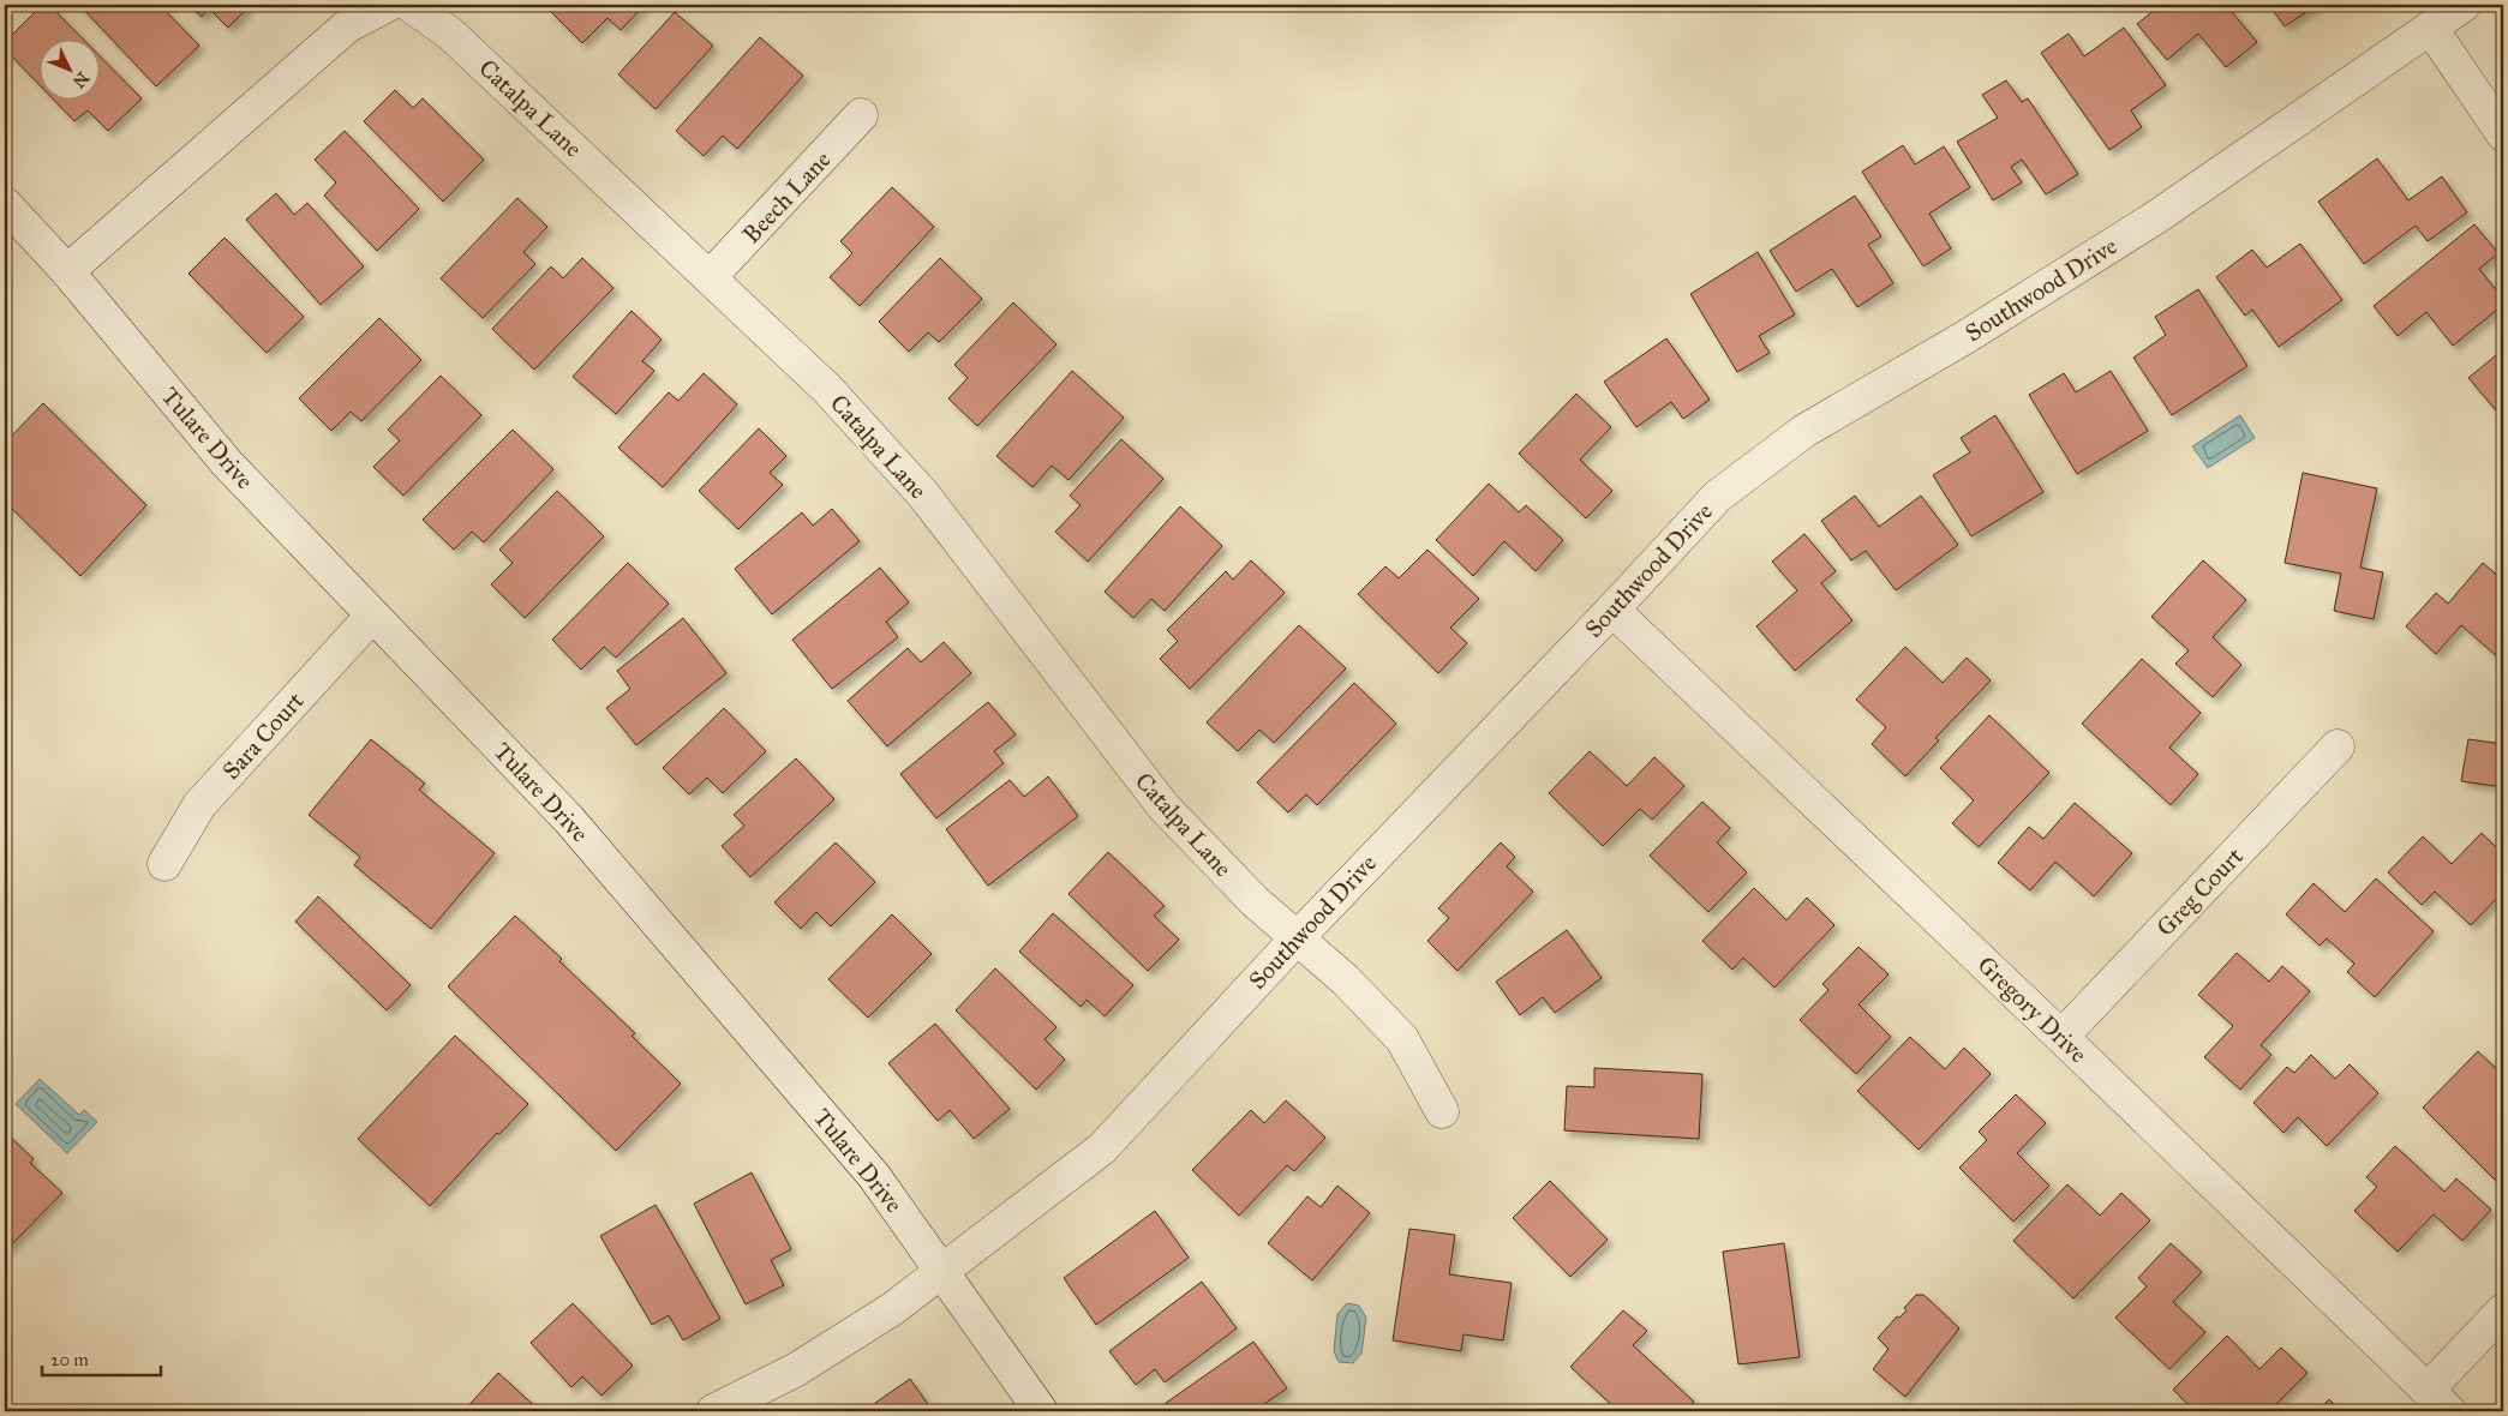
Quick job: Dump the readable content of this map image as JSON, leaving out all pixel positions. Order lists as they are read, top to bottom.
{
  "streets": {
    "street": [
      "Catalpa Lane",
      "Beech Lane",
      "Southwood Drive",
      "Tulare Drive",
      "Sara Court",
      "Greg Court",
      "Gregory Drive"
    ]
  },
  "crossings": [
    ["Catalpa Lane", "Beech Lane"],
    ["Catalpa Lane", "Southwood Drive"],
    ["Southwood Drive", "Tulare Drive"],
    ["Southwood Drive", "Gregory Drive"],
    ["Tulare Drive", "Sara Court"],
    ["Greg Court", "Gregory Drive"]
  ],
  "scale_bar": "20 m",
  "north": "bottom right"
}
